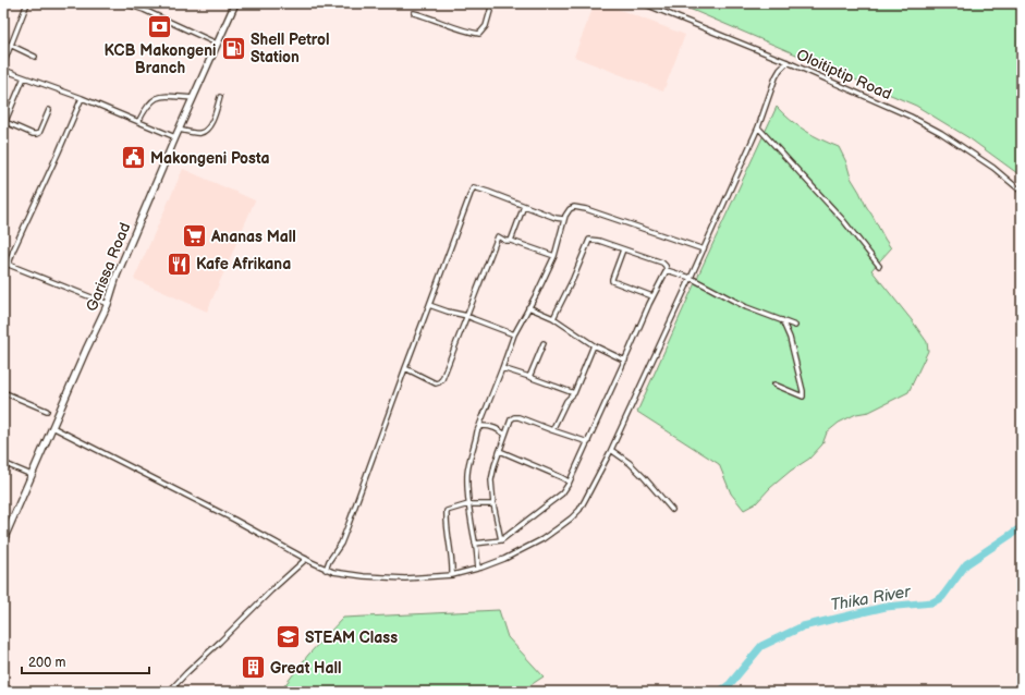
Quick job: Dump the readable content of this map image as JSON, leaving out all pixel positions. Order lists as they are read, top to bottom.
{
  "streets": {
    "highway": ["Garissa Road"],
    "street": ["Oloitiptip Road"]
  },
  "water": ["Thika River"],
  "places": {
    "bank": ["KCB Makongeni Branch"],
    "fuel station": ["Shell Petrol Station"],
    "public building": ["Makongeni Posta"],
    "supermarket": ["Ananas Mall"],
    "restaurant": ["Kafe Afrikana"],
    "school or university": ["STEAM Class"],
    "building": ["Great Hall"]
  },
  "scale_bar": "200 m"
}
